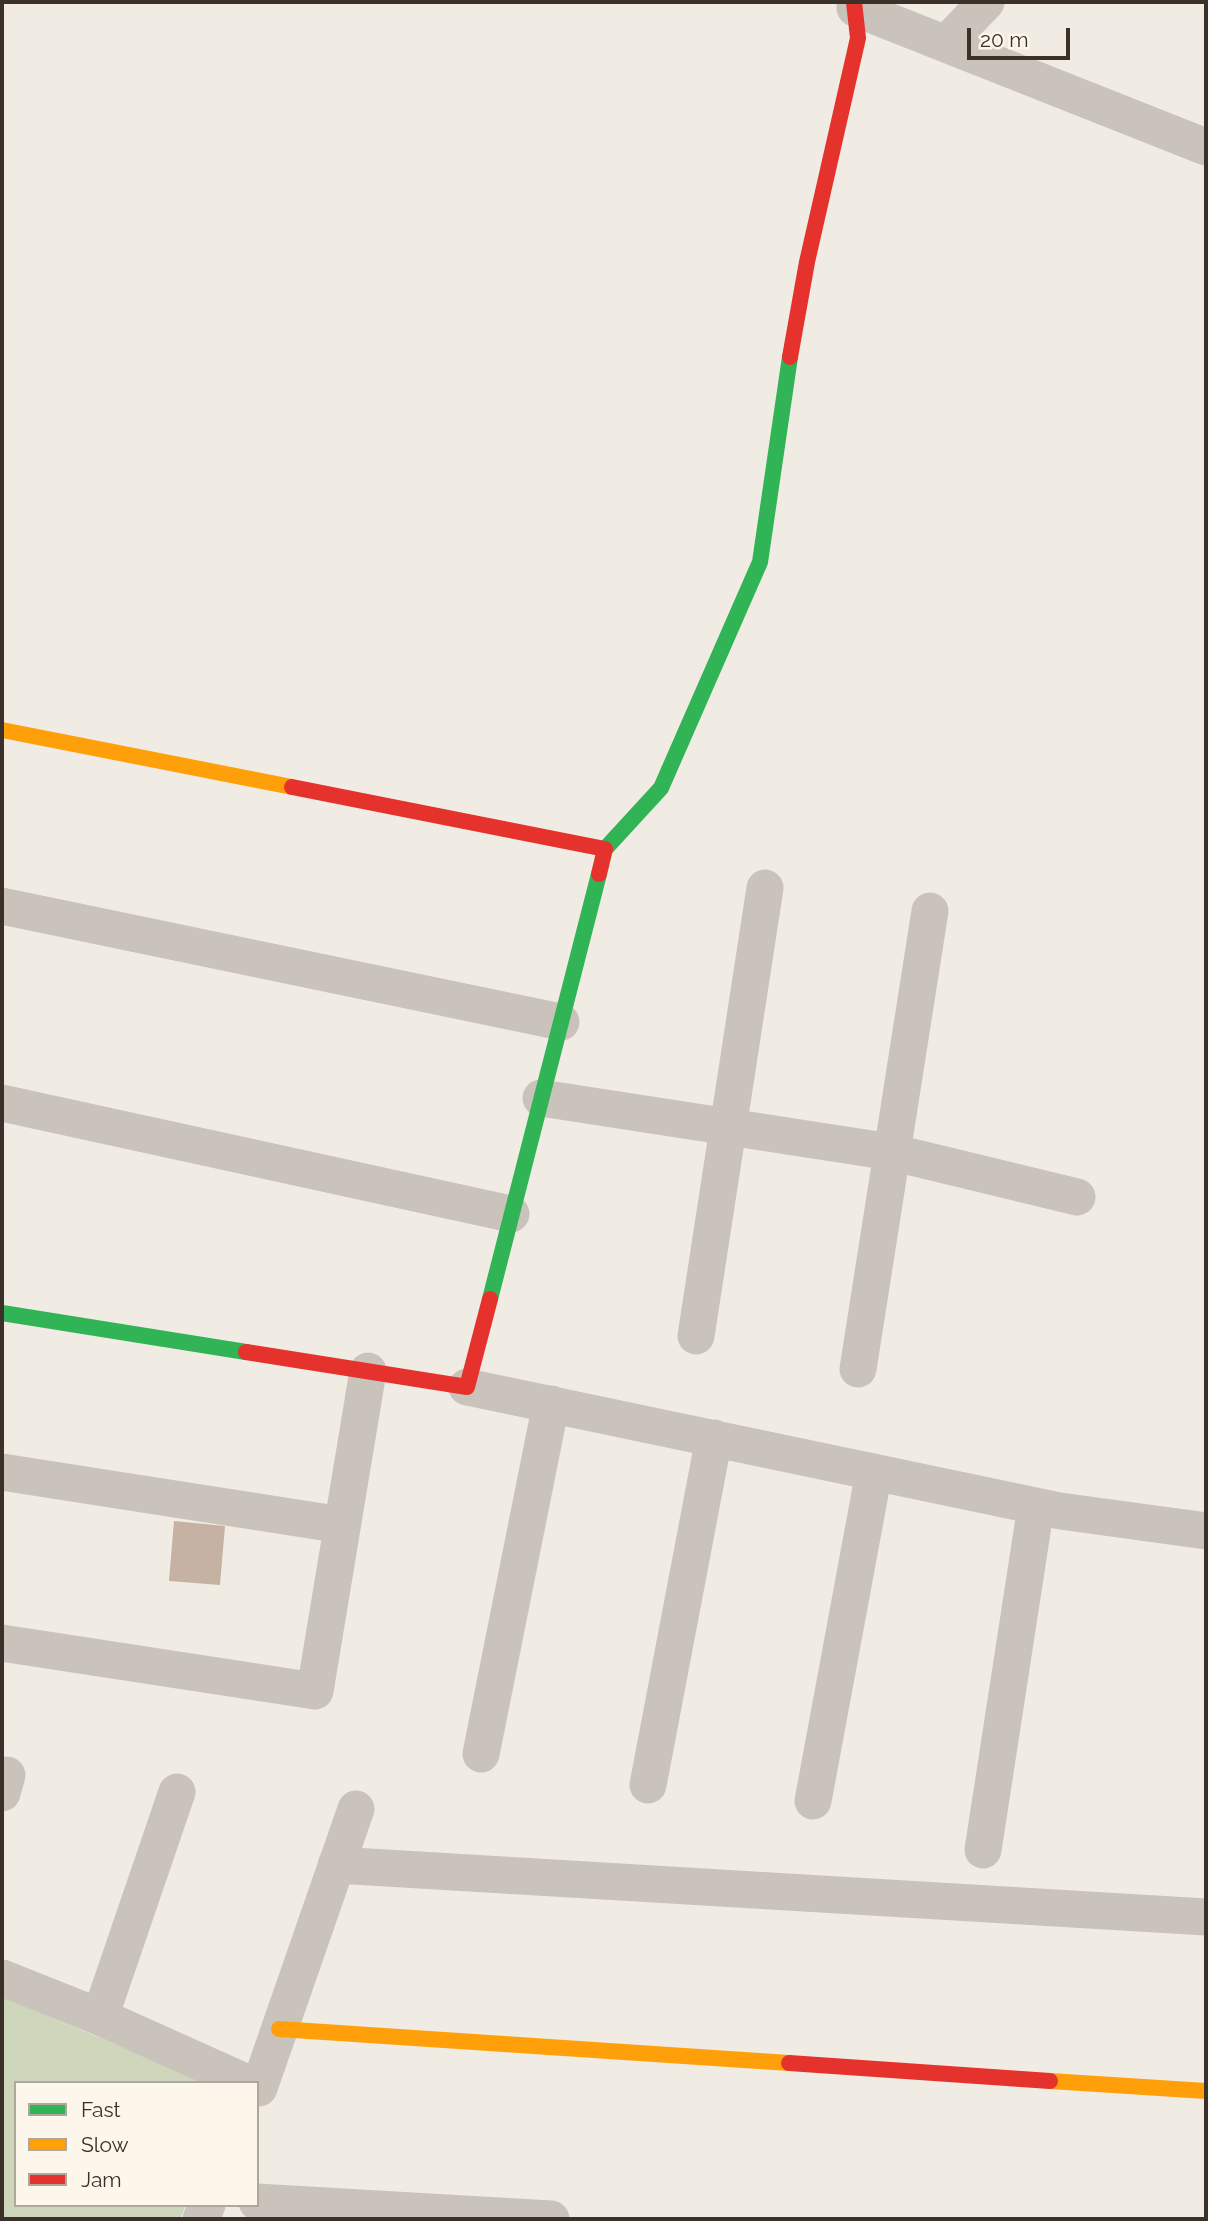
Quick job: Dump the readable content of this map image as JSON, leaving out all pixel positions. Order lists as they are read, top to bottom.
{
  "legend": ["Fast", "Slow", "Jam"],
  "scale_bar": "20 m"
}
